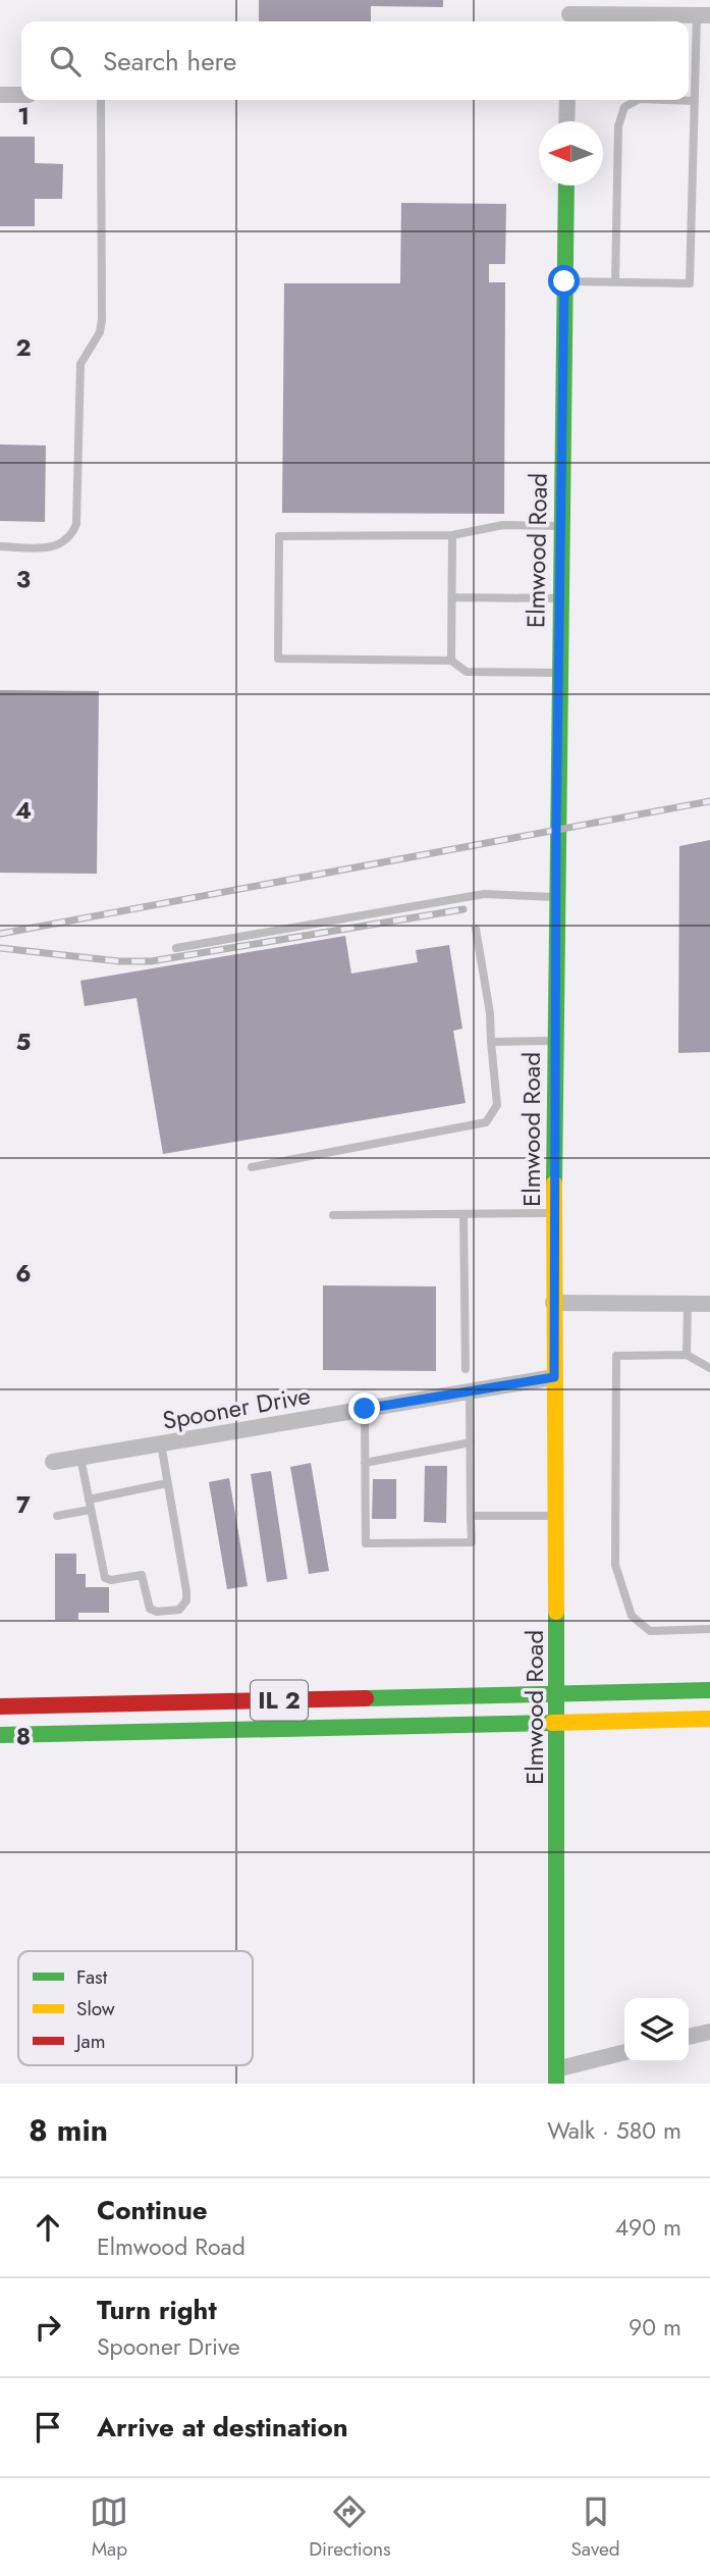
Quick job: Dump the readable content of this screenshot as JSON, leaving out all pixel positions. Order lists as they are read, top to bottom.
{
  "streets": {
    "street": ["Elmwood Road", "Spooner Drive", "IL 2"]
  },
  "crossings": [
    ["Elmwood Road", "Spooner Drive"],
    ["Elmwood Road", "IL 2"]
  ],
  "legend": ["Fast", "Slow", "Jam"],
  "north": "left",
  "page": {
    "search": "Search here",
    "heading": ["8 min", "Walk · 580 m"],
    "list": [
      ["Continue", "Elmwood Road", "490 m"],
      ["Turn right", "Spooner Drive", "90 m"],
      "Arrive at destination"
    ],
    "nav": ["Map", "Directions", "Saved"]
  },
  "grid": {
    "rows": [
      "1",
      "2",
      "3",
      "4",
      "5",
      "6",
      "7",
      "8"
    ]
  }
}
